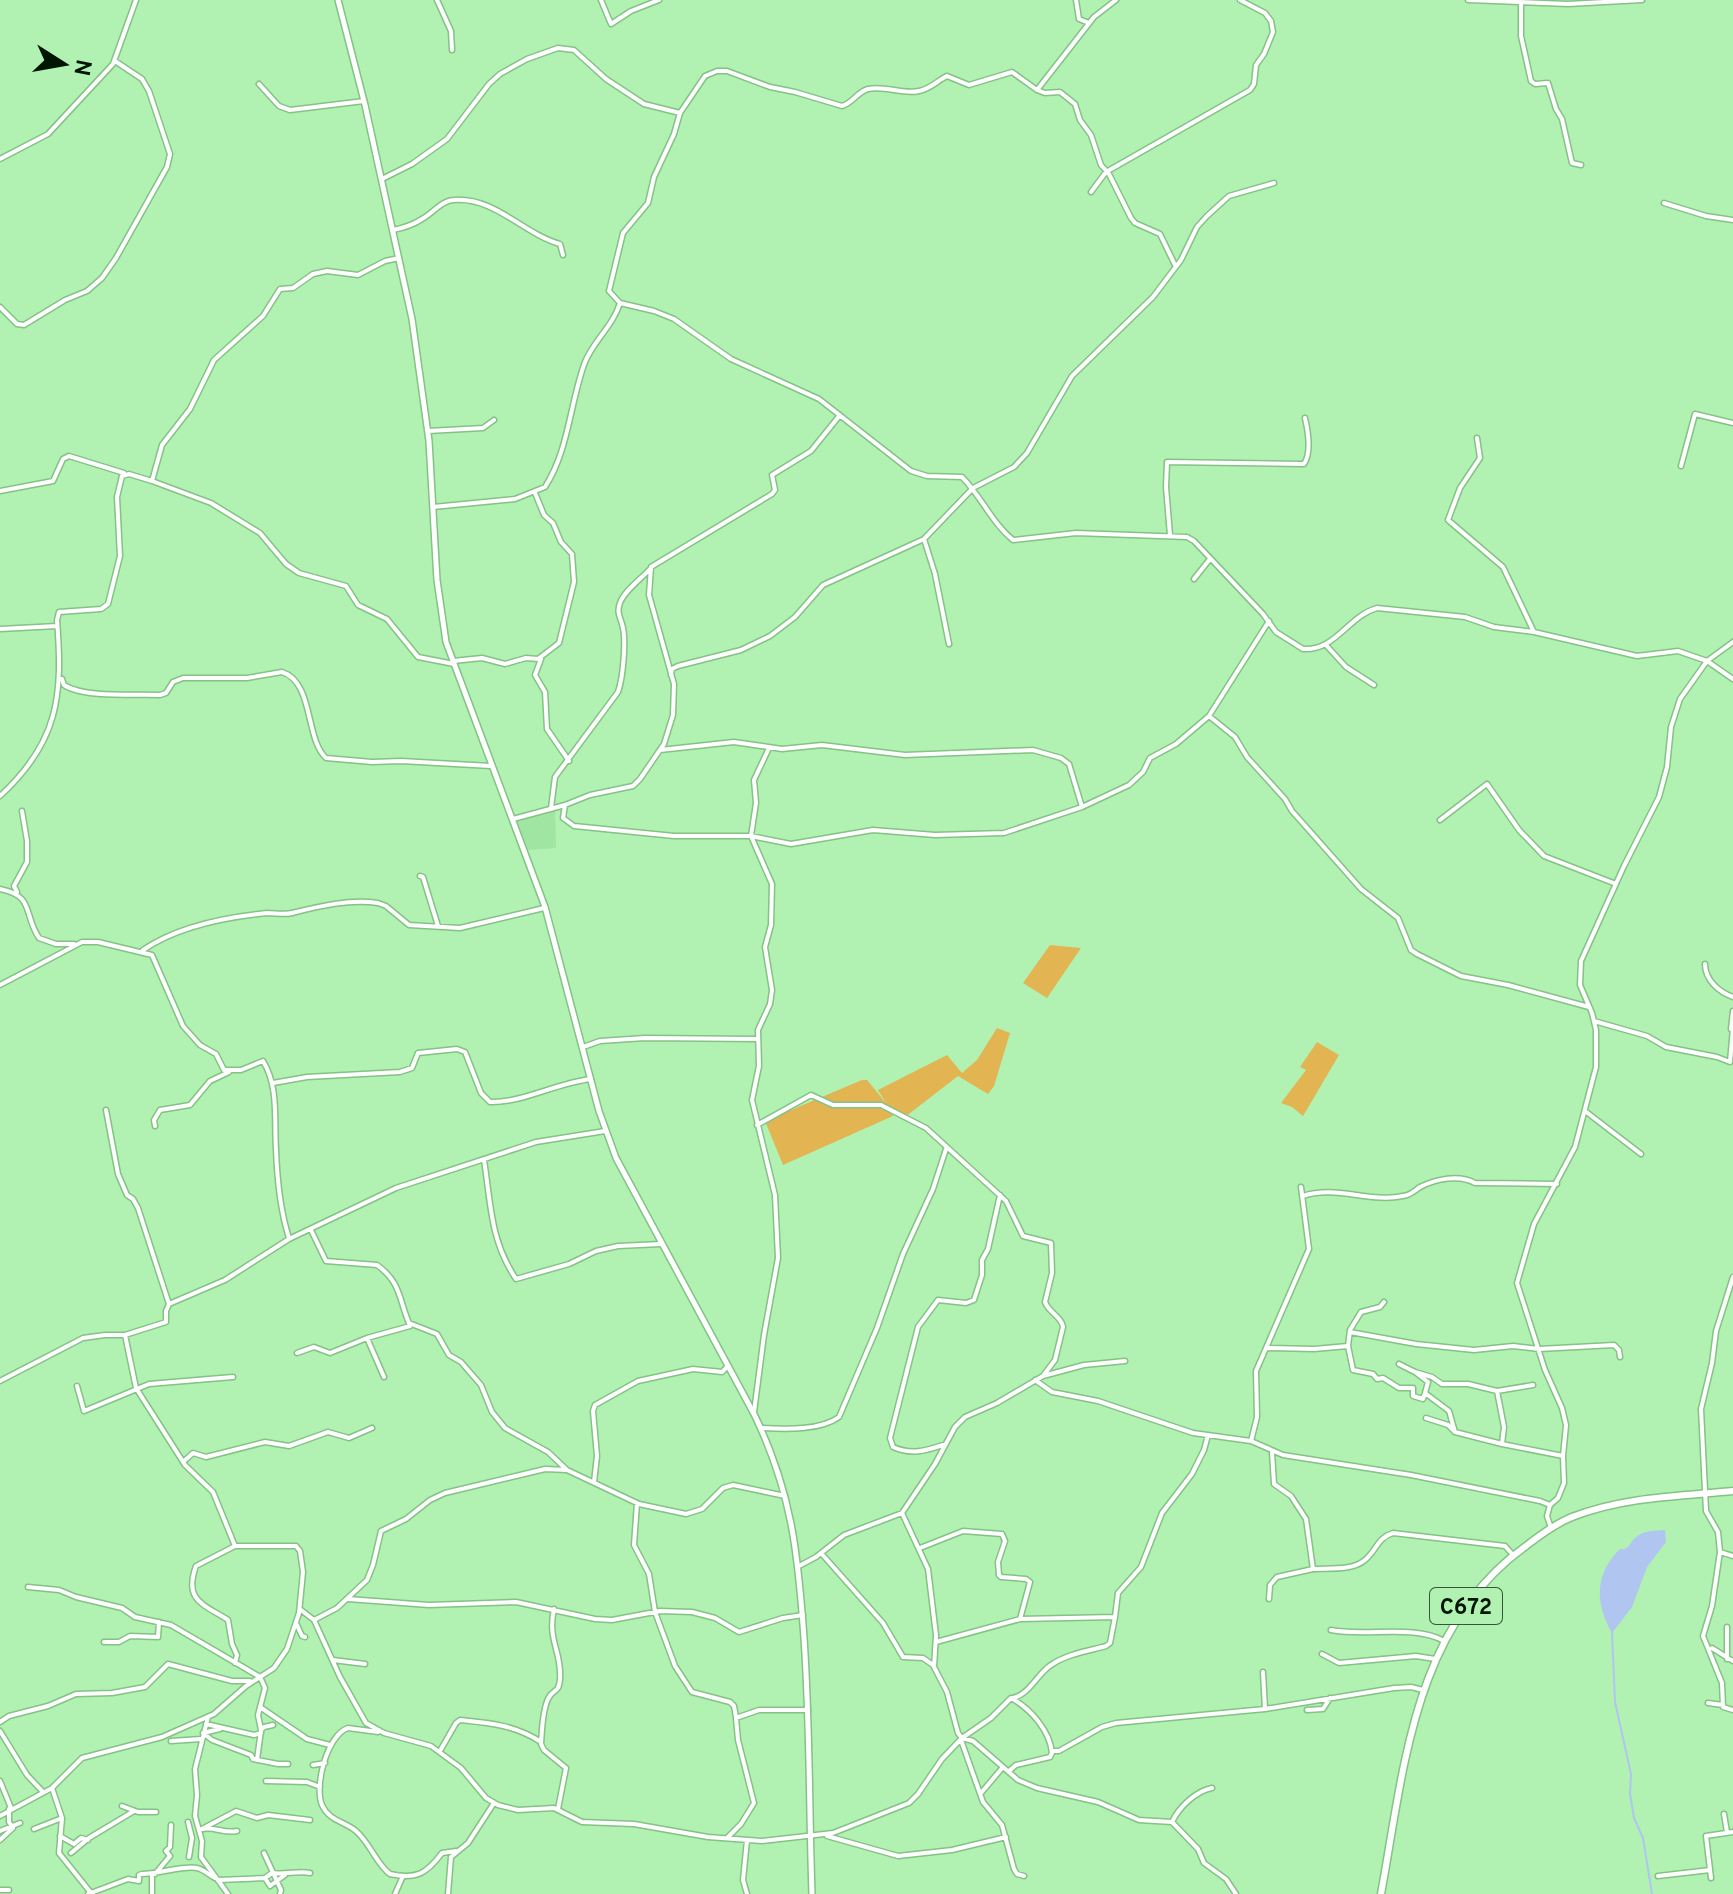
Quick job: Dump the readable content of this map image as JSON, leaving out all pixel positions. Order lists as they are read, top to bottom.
{
  "streets": {
    "main road": ["C672"]
  },
  "north": "right"
}
